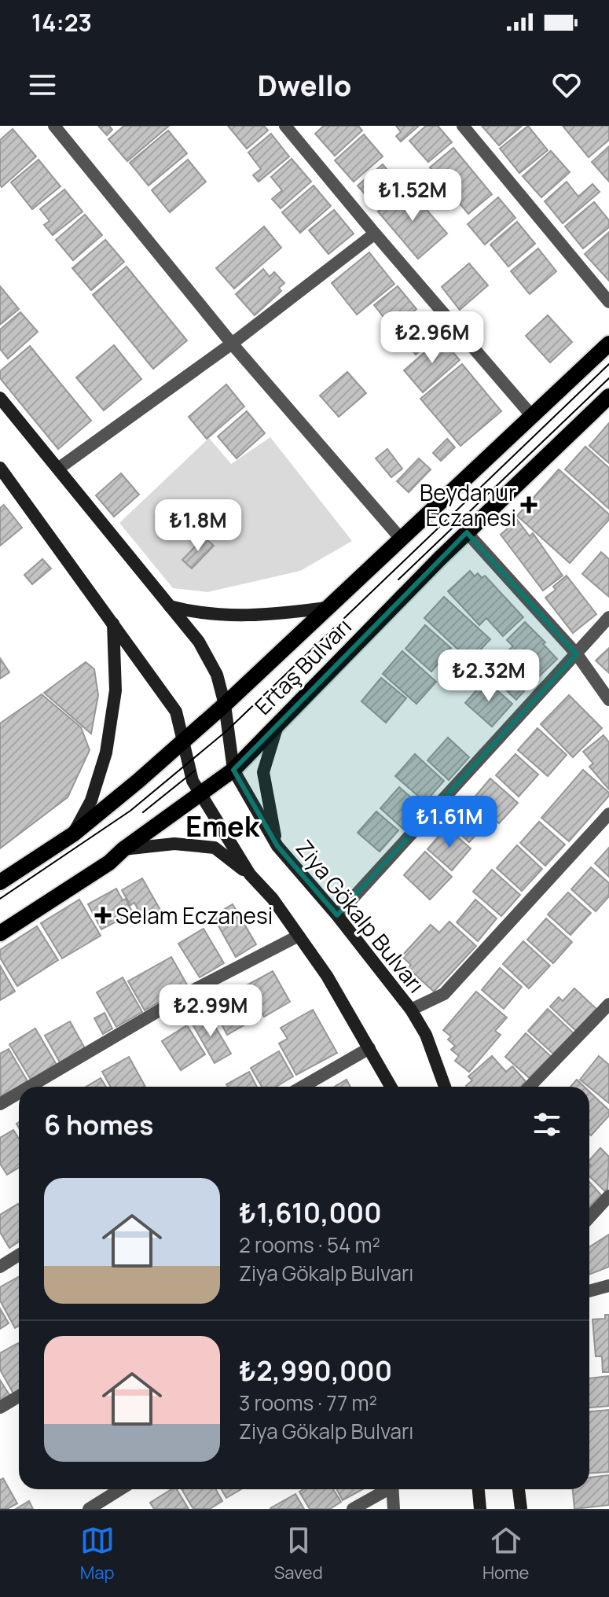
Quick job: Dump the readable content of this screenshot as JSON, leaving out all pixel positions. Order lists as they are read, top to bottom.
{
  "streets": {
    "main road": ["Ertaş Bulvarı", "Ziya Gökalp Bulvarı"]
  },
  "crossings": [
    ["Ertaş Bulvarı", "Ziya Gökalp Bulvarı"]
  ],
  "districts": ["Emek"],
  "places": {
    "health": ["Beydanur Eczanesi", "Selam Eczanesi"]
  },
  "page": {
    "status": "14:23",
    "header": "Dwello",
    "price": [
      "₺1.52M",
      "₺2.96M",
      "₺1.8M",
      "₺2.32M",
      "₺1.61M",
      "₺2.99M"
    ],
    "heading": "6 homes",
    "list": [
      {
        "name": "₺1,610,000",
        "note": "2 rooms · 54 m² · Ziya Gökalp Bulvarı"
      },
      {
        "name": "₺2,990,000",
        "note": "3 rooms · 77 m² · Ziya Gökalp Bulvarı"
      }
    ],
    "tabs": ["Map", "Saved", "Home"]
  }
}
